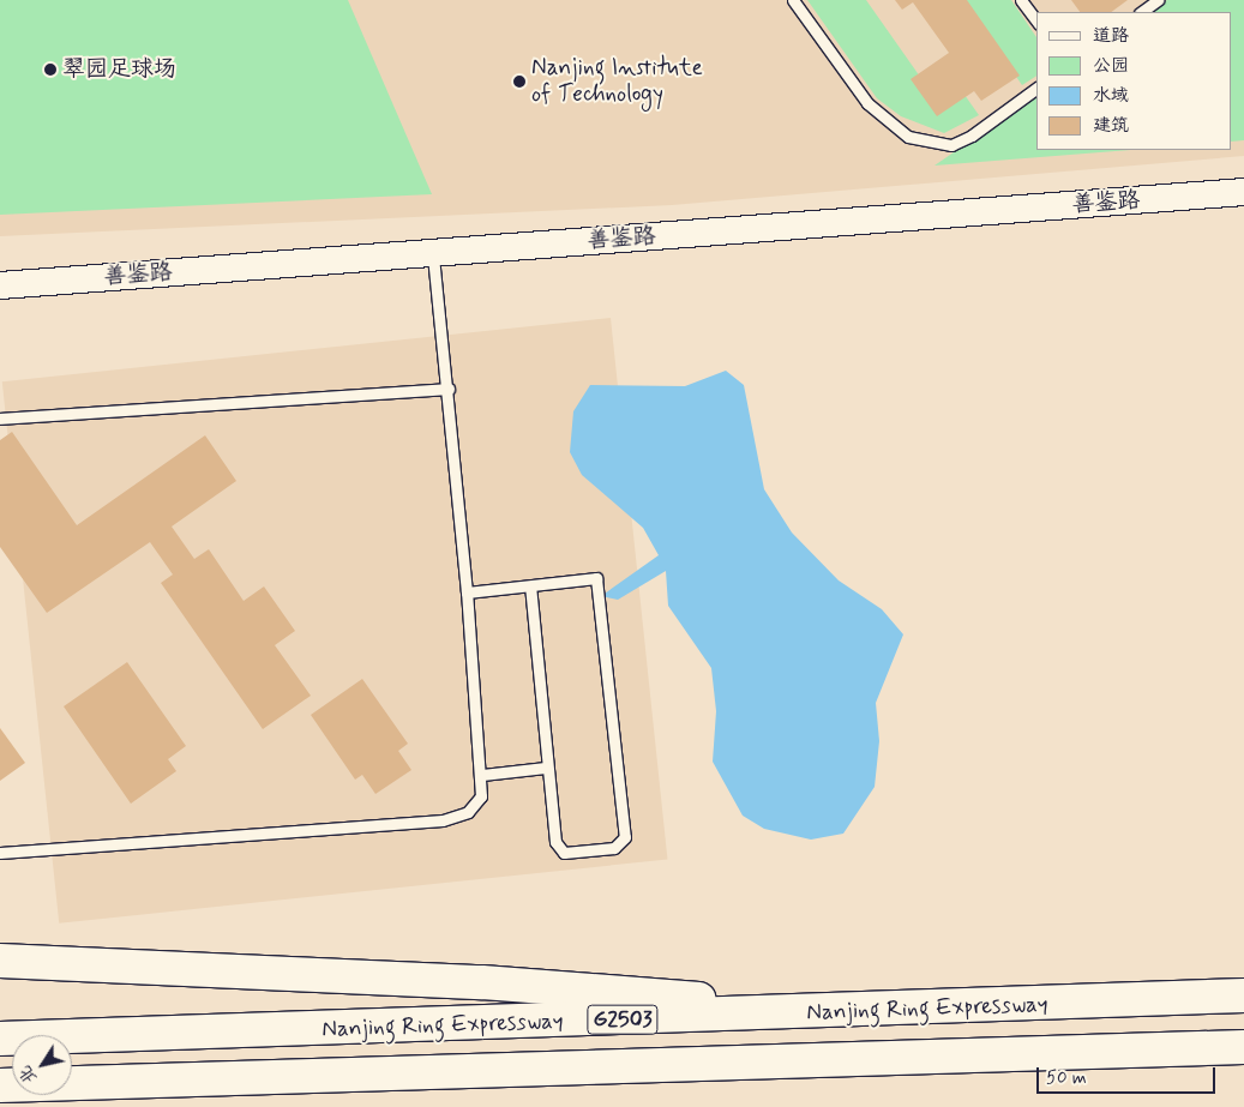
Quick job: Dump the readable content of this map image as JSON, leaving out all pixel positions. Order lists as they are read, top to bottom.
{
  "streets": {
    "highway": ["Nanjing Ring Expressway", "G2503"],
    "street": ["善鉴路"]
  },
  "places": ["翠园足球场", "Nanjing Institute of Technology"],
  "legend": [
    "道路",
    "公园",
    "水域",
    "建筑"
  ],
  "scale_bar": "50 m",
  "north": "bottom left"
}
